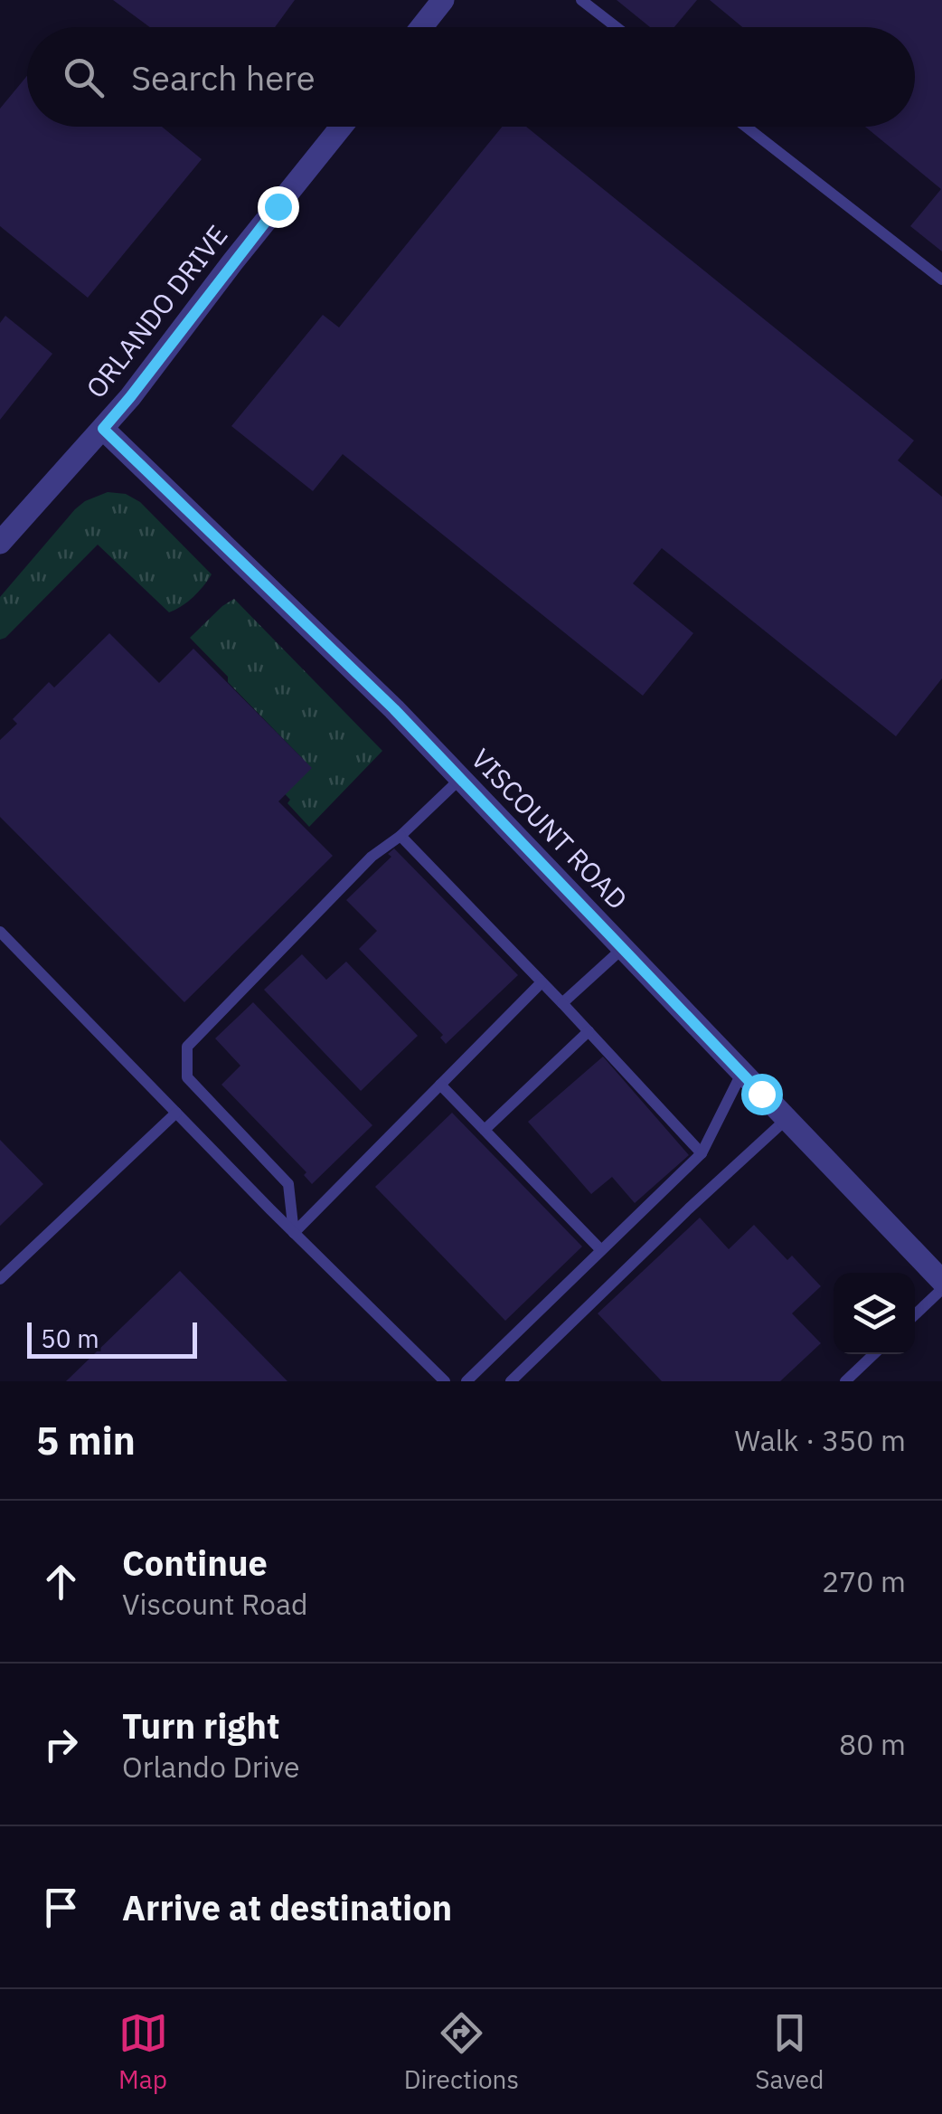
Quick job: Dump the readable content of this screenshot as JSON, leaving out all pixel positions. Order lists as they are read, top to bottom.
{
  "streets": {
    "street": ["ORLANDO DRIVE", "VISCOUNT ROAD"]
  },
  "crossings": [
    ["ORLANDO DRIVE", "VISCOUNT ROAD"]
  ],
  "scale_bar": "50 m",
  "page": {
    "search": "Search here",
    "scale": "50 m",
    "heading": ["5 min", "Walk · 350 m"],
    "list": [
      ["Continue", "Viscount Road", "270 m"],
      ["Turn right", "Orlando Drive", "80 m"],
      "Arrive at destination"
    ],
    "nav": ["Map", "Directions", "Saved"]
  }
}
